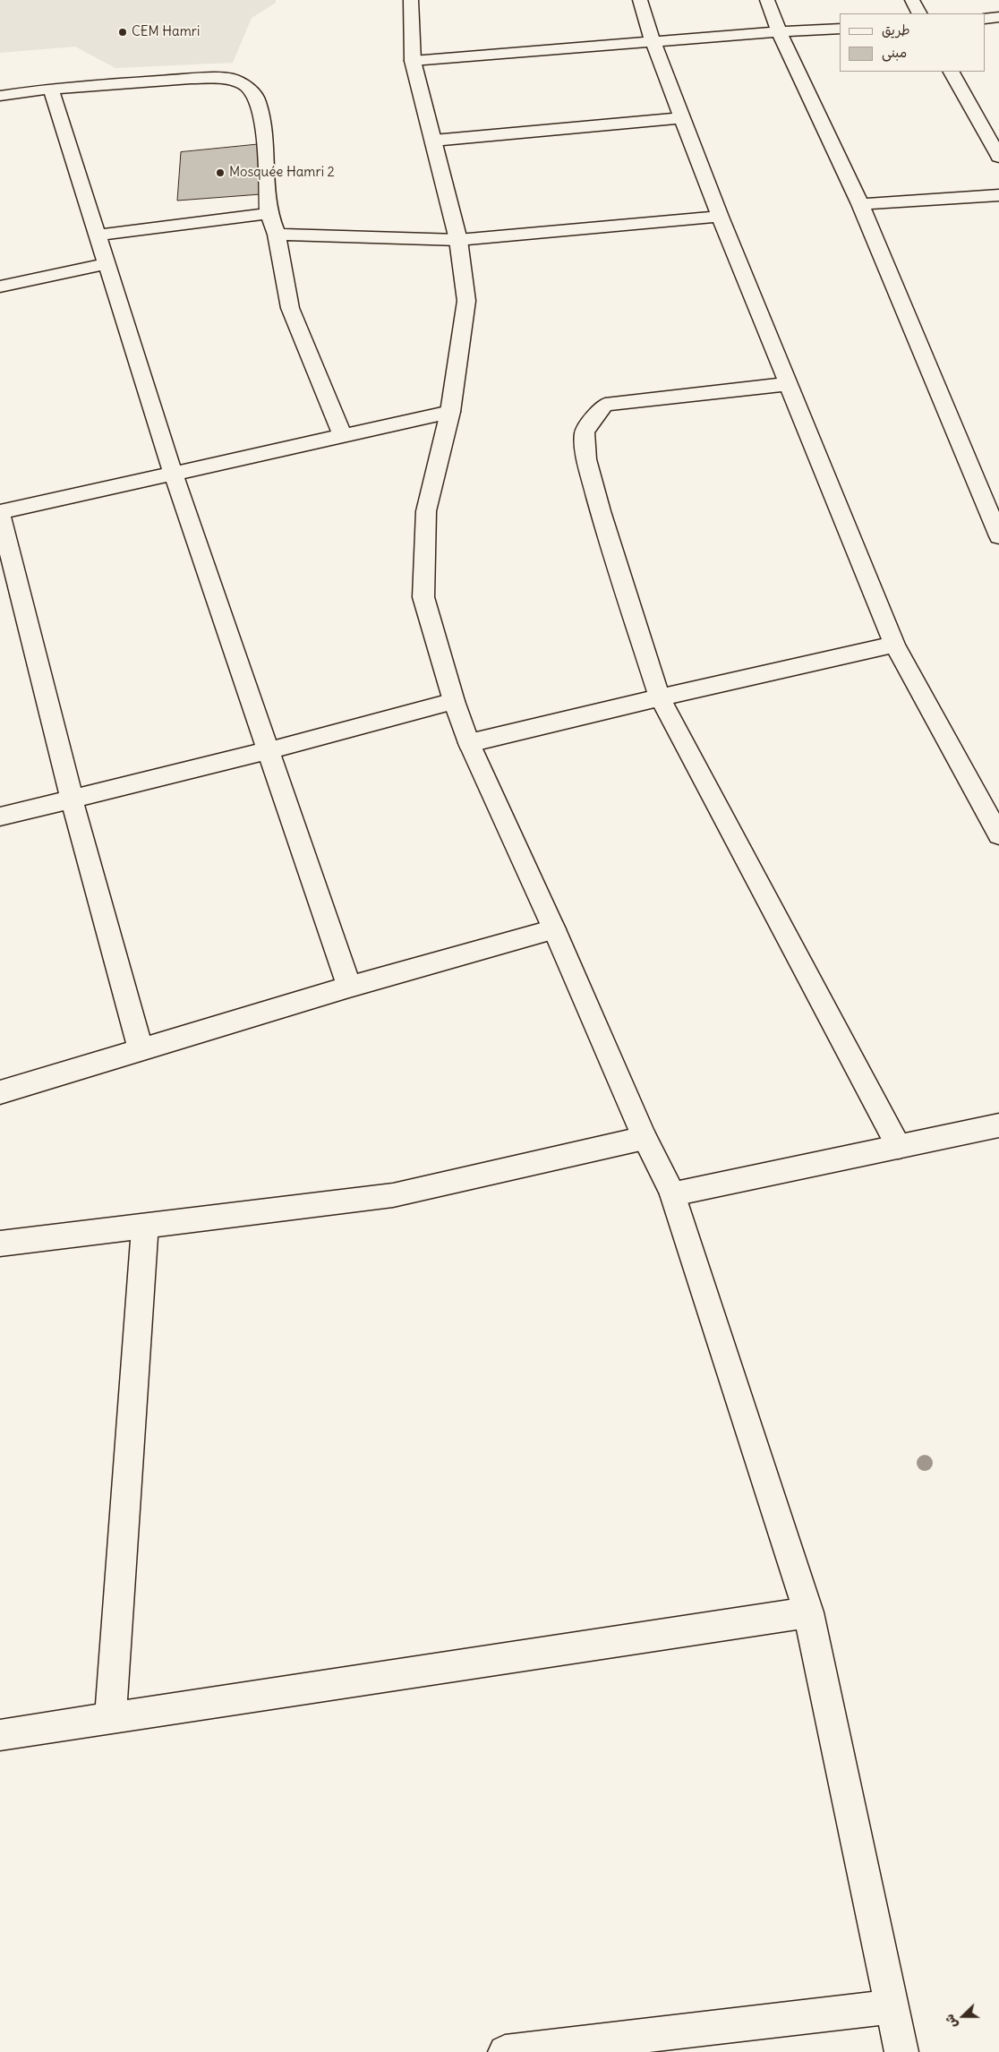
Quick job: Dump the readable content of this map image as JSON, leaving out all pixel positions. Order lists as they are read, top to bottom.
{
  "places": ["CEM Hamri", "Mosquée Hamri 2"],
  "legend": ["طريق", "مبنى"],
  "north": "left"
}
